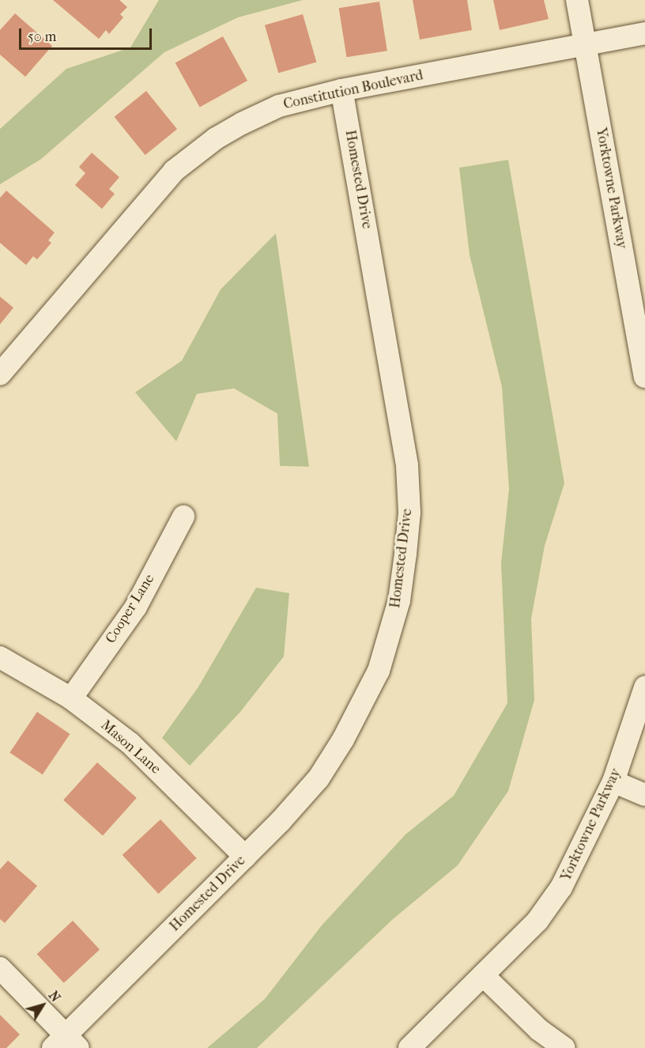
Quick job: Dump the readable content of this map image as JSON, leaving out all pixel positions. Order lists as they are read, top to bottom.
{
  "streets": {
    "street": [
      "Constitution Boulevard",
      "Homested Drive",
      "Yorktowne Parkway",
      "Cooper Lane",
      "Mason Lane"
    ]
  },
  "crossings": [
    ["Constitution Boulevard", "Homested Drive"],
    ["Constitution Boulevard", "Yorktowne Parkway"],
    ["Homested Drive", "Mason Lane"],
    ["Cooper Lane", "Mason Lane"]
  ],
  "scale_bar": "50 m",
  "north": "top right"
}
